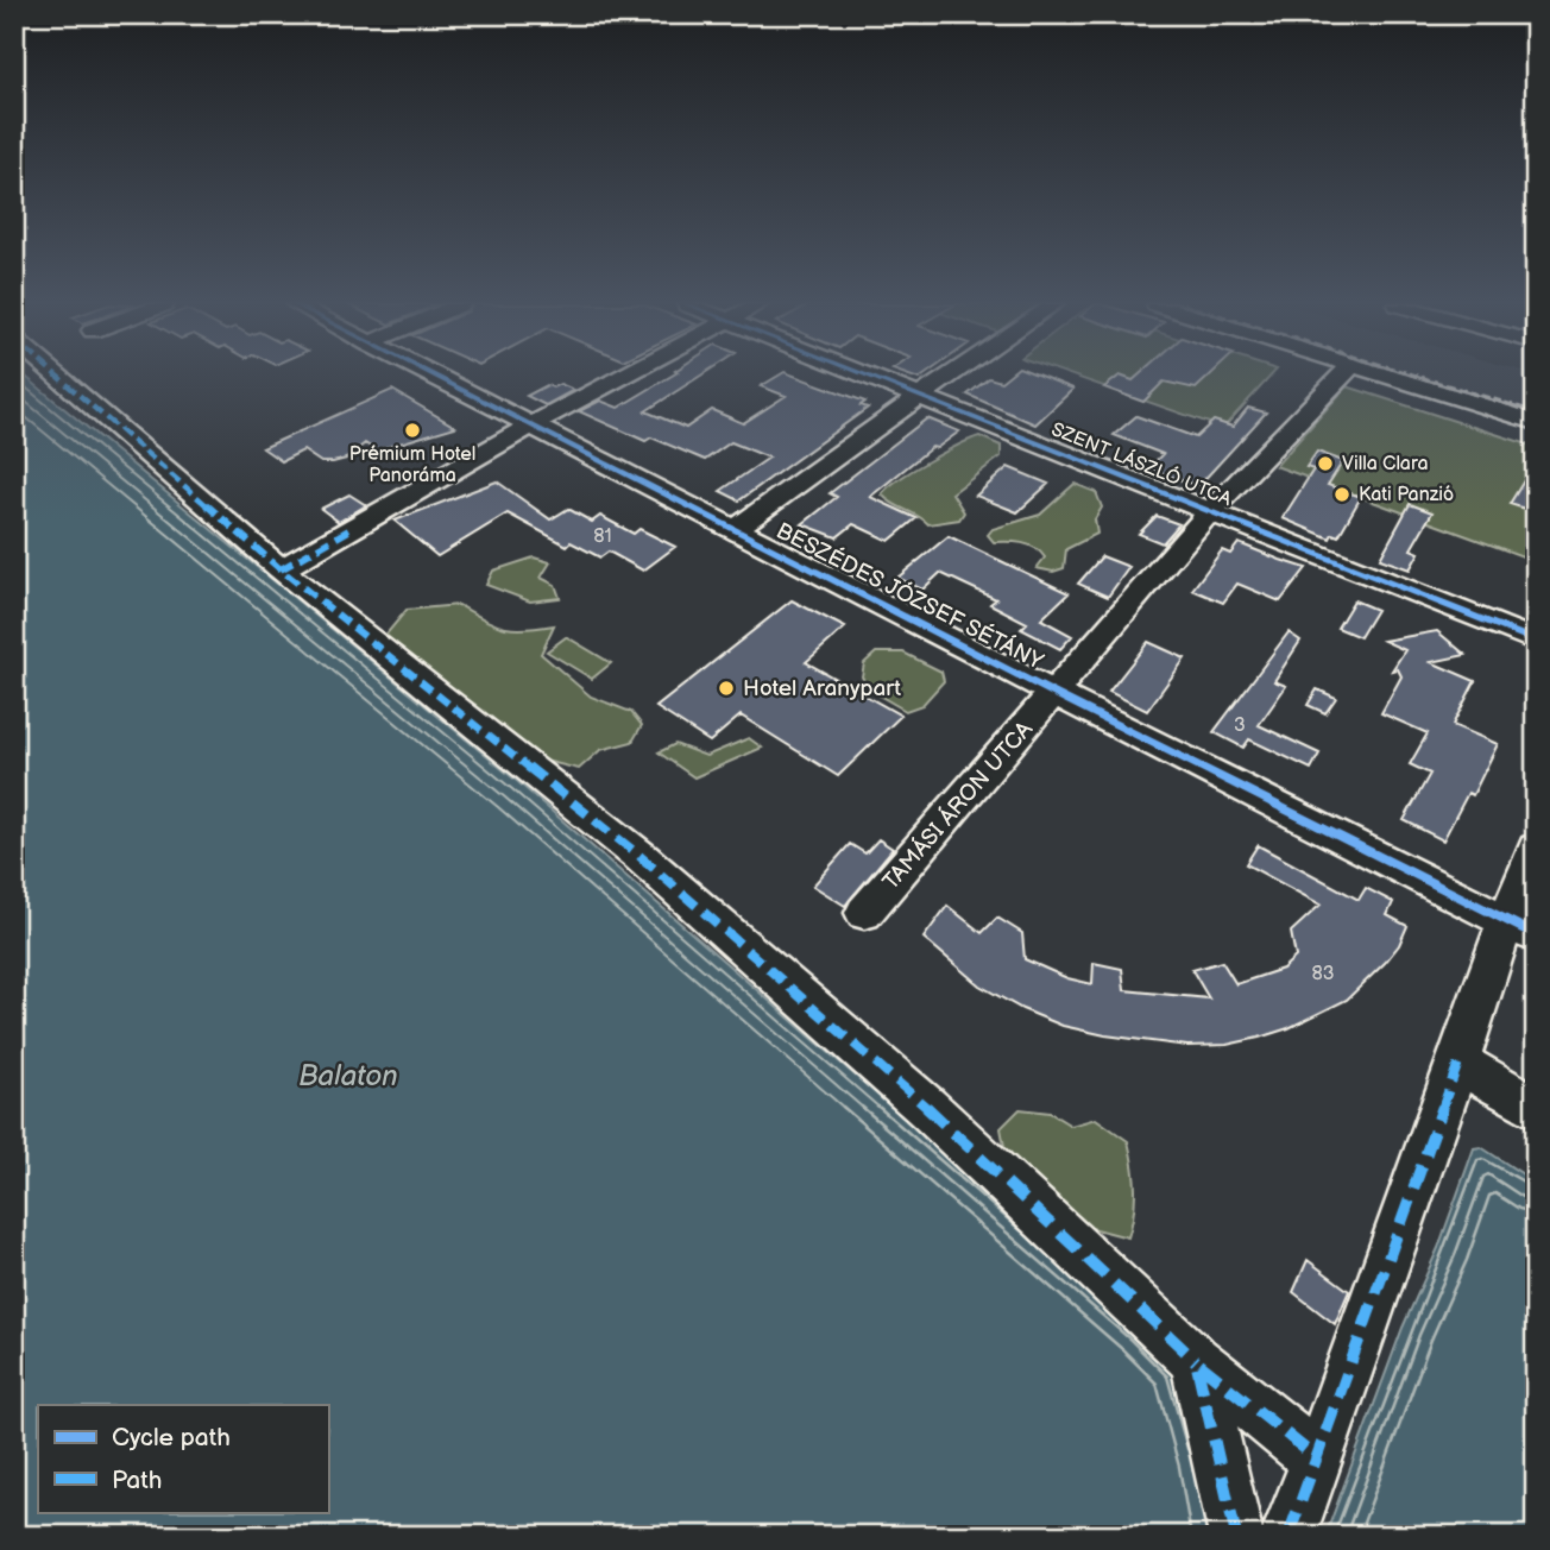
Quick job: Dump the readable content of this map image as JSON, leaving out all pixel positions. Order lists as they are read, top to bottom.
{
  "streets": {
    "street": ["SZENT LÁSZLÓ UTCA", "BESZÉDES JÓZSEF SÉTÁNY", "TAMÁSI ÁRON UTCA"]
  },
  "crossings": [
    ["SZENT LÁSZLÓ UTCA", "TAMÁSI ÁRON UTCA"],
    ["BESZÉDES JÓZSEF SÉTÁNY", "TAMÁSI ÁRON UTCA"]
  ],
  "water": ["Balaton"],
  "places": [
    "Prémium Hotel Panoráma",
    "Villa Clara",
    "Kati Panzió",
    "Hotel Aranypart"
  ],
  "house_numbers": ["81", "3", "83"],
  "legend": ["Cycle path", "Path"]
}
